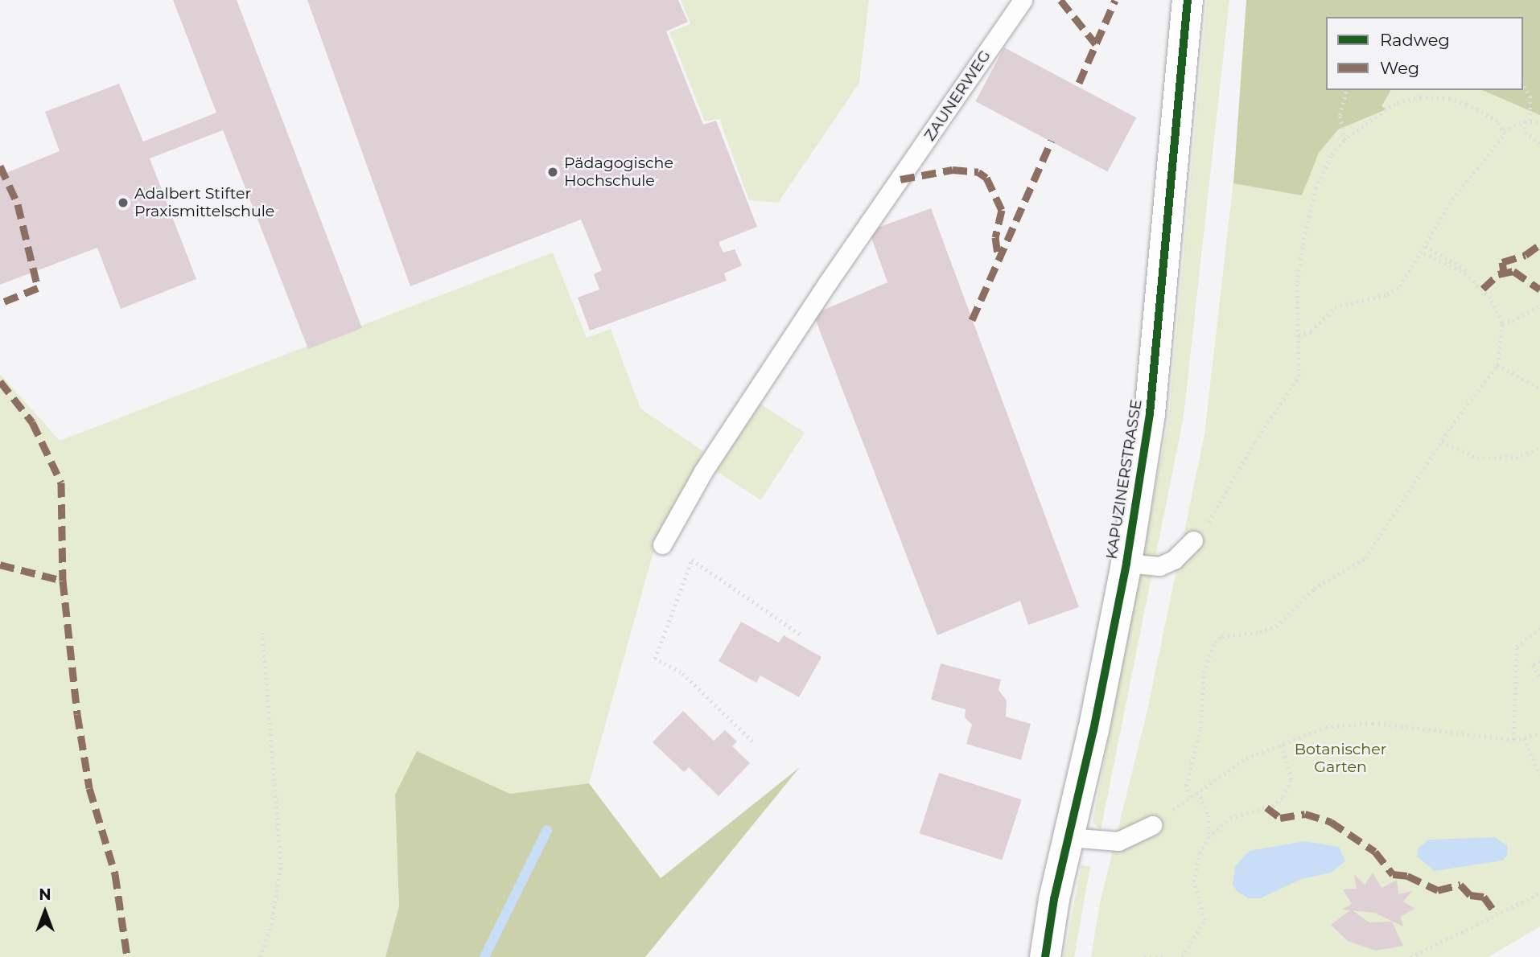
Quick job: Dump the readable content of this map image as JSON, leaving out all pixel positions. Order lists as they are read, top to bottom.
{
  "streets": {
    "street": ["KAPUZINERSTRASSE"],
    "lane": ["ZAUNERWEG"]
  },
  "parks": ["Botanischer Garten"],
  "places": ["Pädagogische Hochschule", "Adalbert Stifter Praxismittelschule"],
  "legend": ["Radweg", "Weg"],
  "north": "top"
}
